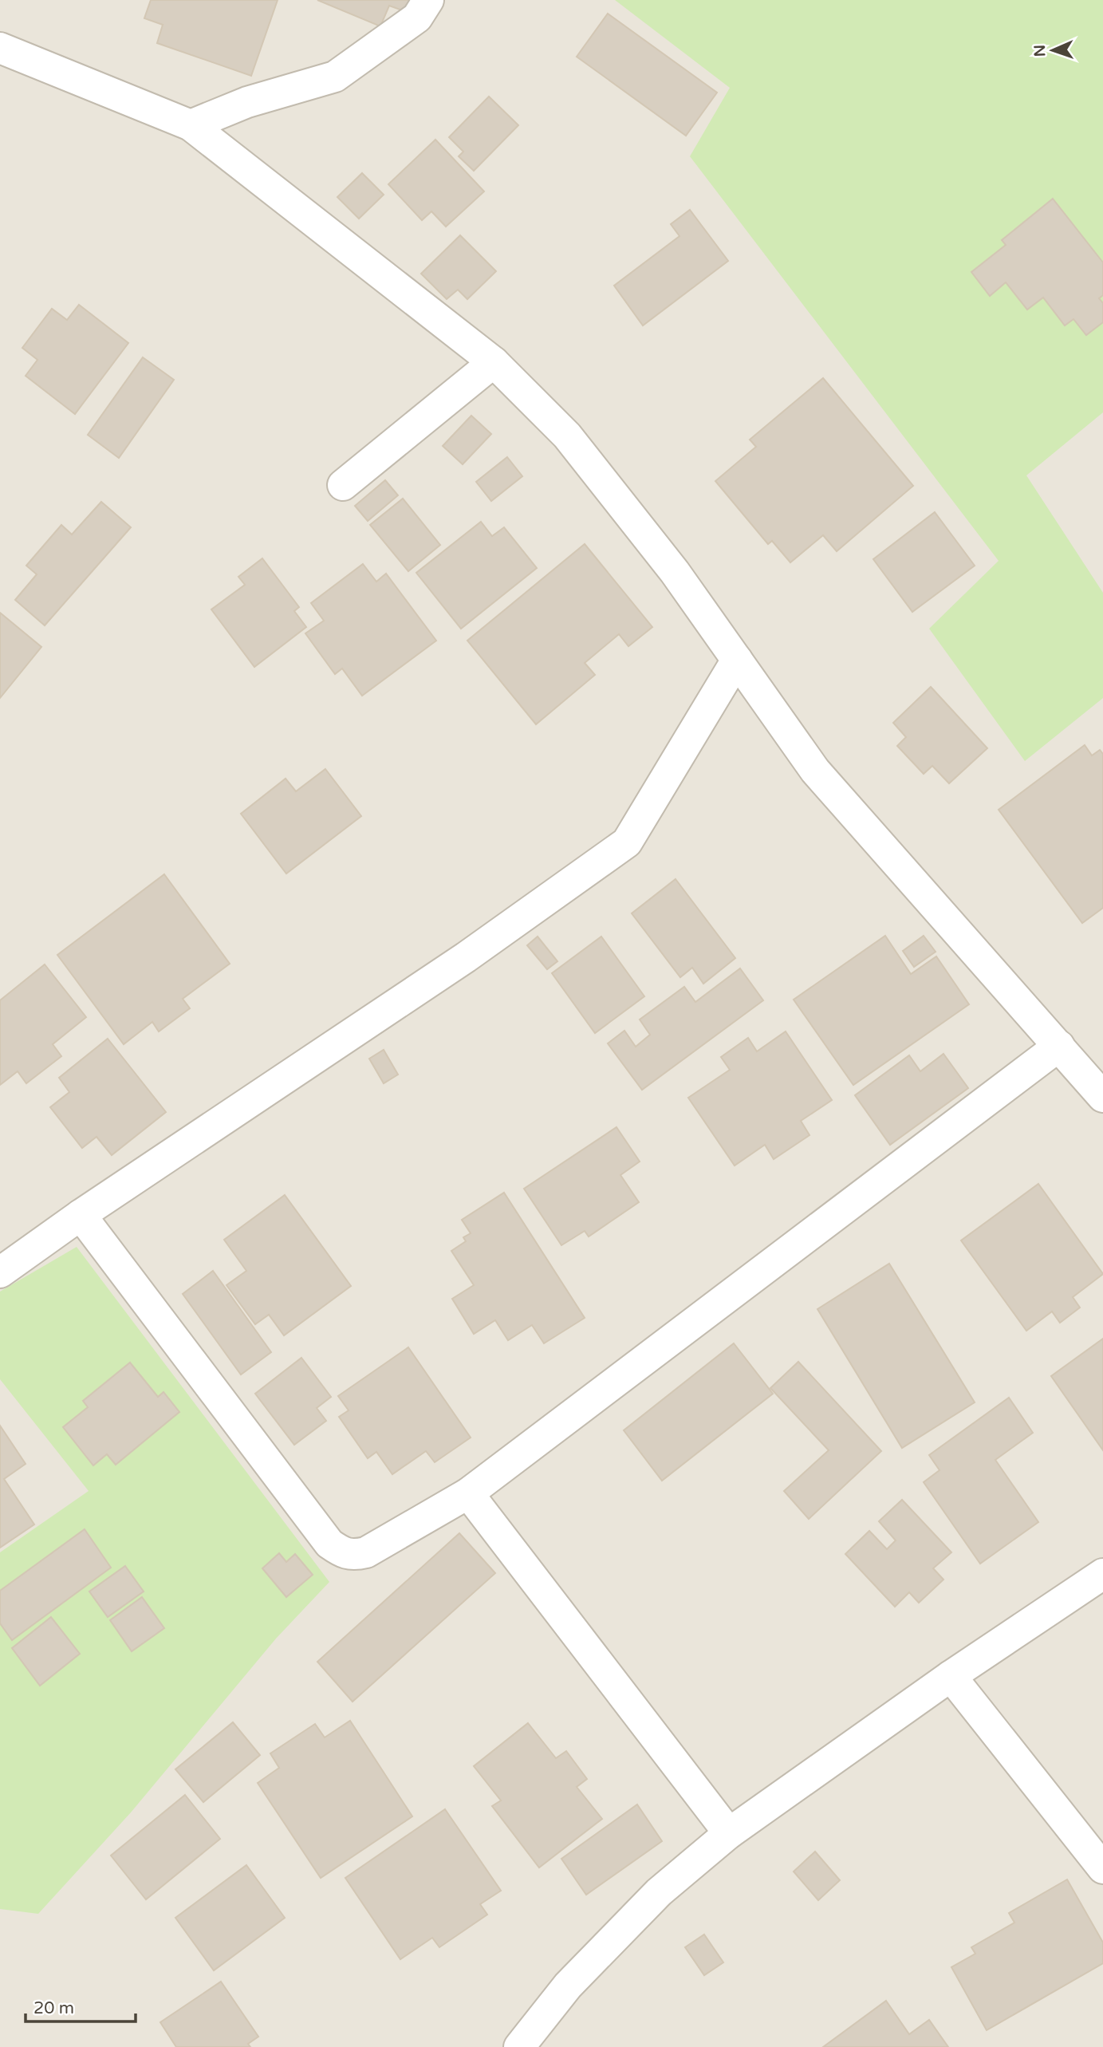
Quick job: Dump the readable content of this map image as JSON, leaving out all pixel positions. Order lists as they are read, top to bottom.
{
  "scale_bar": "20 m",
  "north": "left"
}
